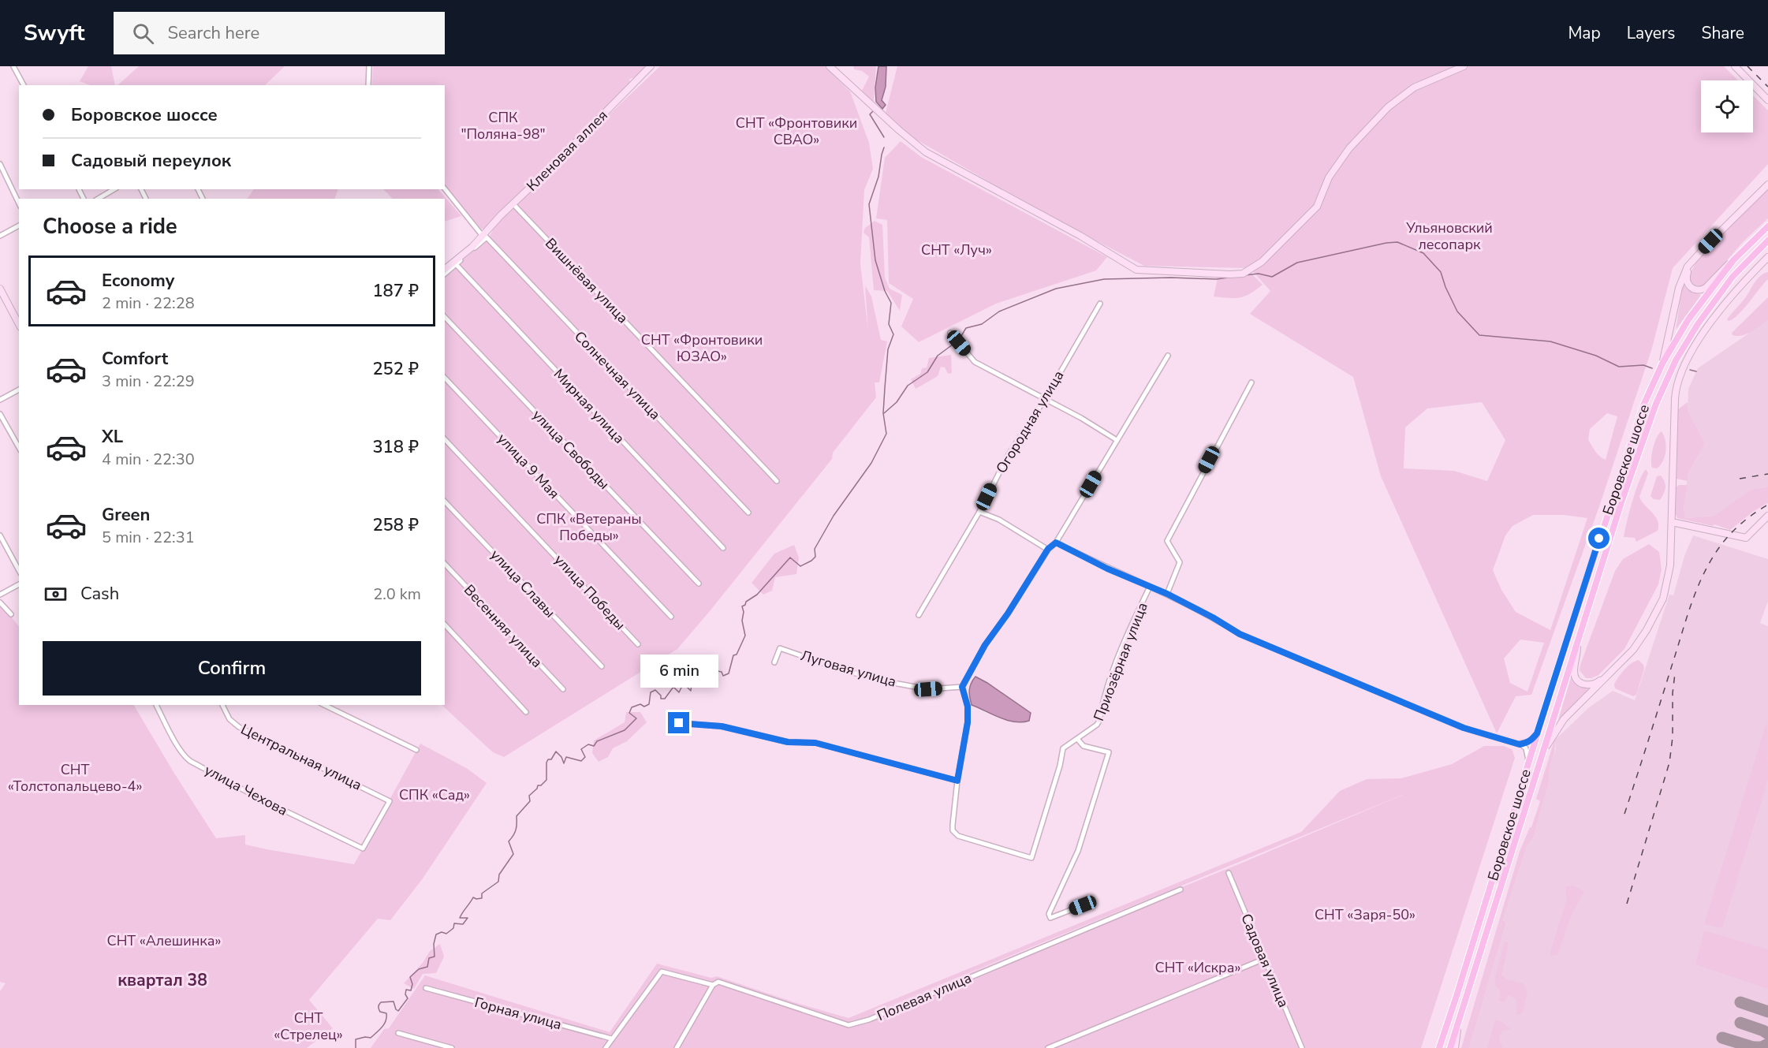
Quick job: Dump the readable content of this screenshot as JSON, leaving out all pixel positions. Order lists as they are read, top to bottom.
{
  "streets": {
    "main road": ["Боровское шоссе"],
    "street": [
      "Кленовая аллея",
      "Вишнёвая улица",
      "Солнечная улица",
      "Мирная улица",
      "Огородная улица",
      "улица Свободы",
      "улица 9 Мая",
      "улица Славы",
      "улица Победы",
      "Весенняя улица",
      "Приозёрная улица",
      "Луговая улица",
      "Центральная улица",
      "улица Чехова",
      "Садовая улица",
      "Полевая улица",
      "Горная улица"
    ]
  },
  "crossings": [
    ["Кленовая аллея", "Вишнёвая улица"],
    ["Кленовая аллея", "Солнечная улица"],
    ["Центральная улица", "улица Чехова"],
    ["Полевая улица", "Горная улица"]
  ],
  "districts": ["квартал 38"],
  "parks": [
    "СПК \"Поляна-98\"",
    "СНТ «Фронтовики СВАО»",
    "Ульяновский лесопарк",
    "СНТ «Луч»",
    "СНТ «Фронтовики ЮЗАО»",
    "СПК «Ветераны Победы»",
    "СНТ «Толстопальцево-4»",
    "СПК «Сад»",
    "СНТ «Заря-50»",
    "СНТ «Алешинка»",
    "СНТ «Искра»",
    "СНТ «Стрелец»"
  ],
  "page": {
    "header": "Swyft",
    "search": "Search here",
    "nav": ["Map", "Layers", "Share"],
    "banner": ["Боровское шоссе", "Садовый переулок"],
    "heading": "Choose a ride",
    "list": [
      {
        "name": "Economy",
        "note": "2 min · 22:28",
        "value": "187 ₽"
      },
      {
        "name": "Comfort",
        "note": "3 min · 22:29",
        "value": "252 ₽"
      },
      {
        "name": "XL",
        "note": "4 min · 22:30",
        "value": "318 ₽"
      },
      {
        "name": "Green",
        "note": "5 min · 22:31",
        "value": "258 ₽"
      }
    ],
    "pay": ["Cash", "2.0 km"],
    "buttons": "Confirm",
    "bubble": "6 min"
  }
}
